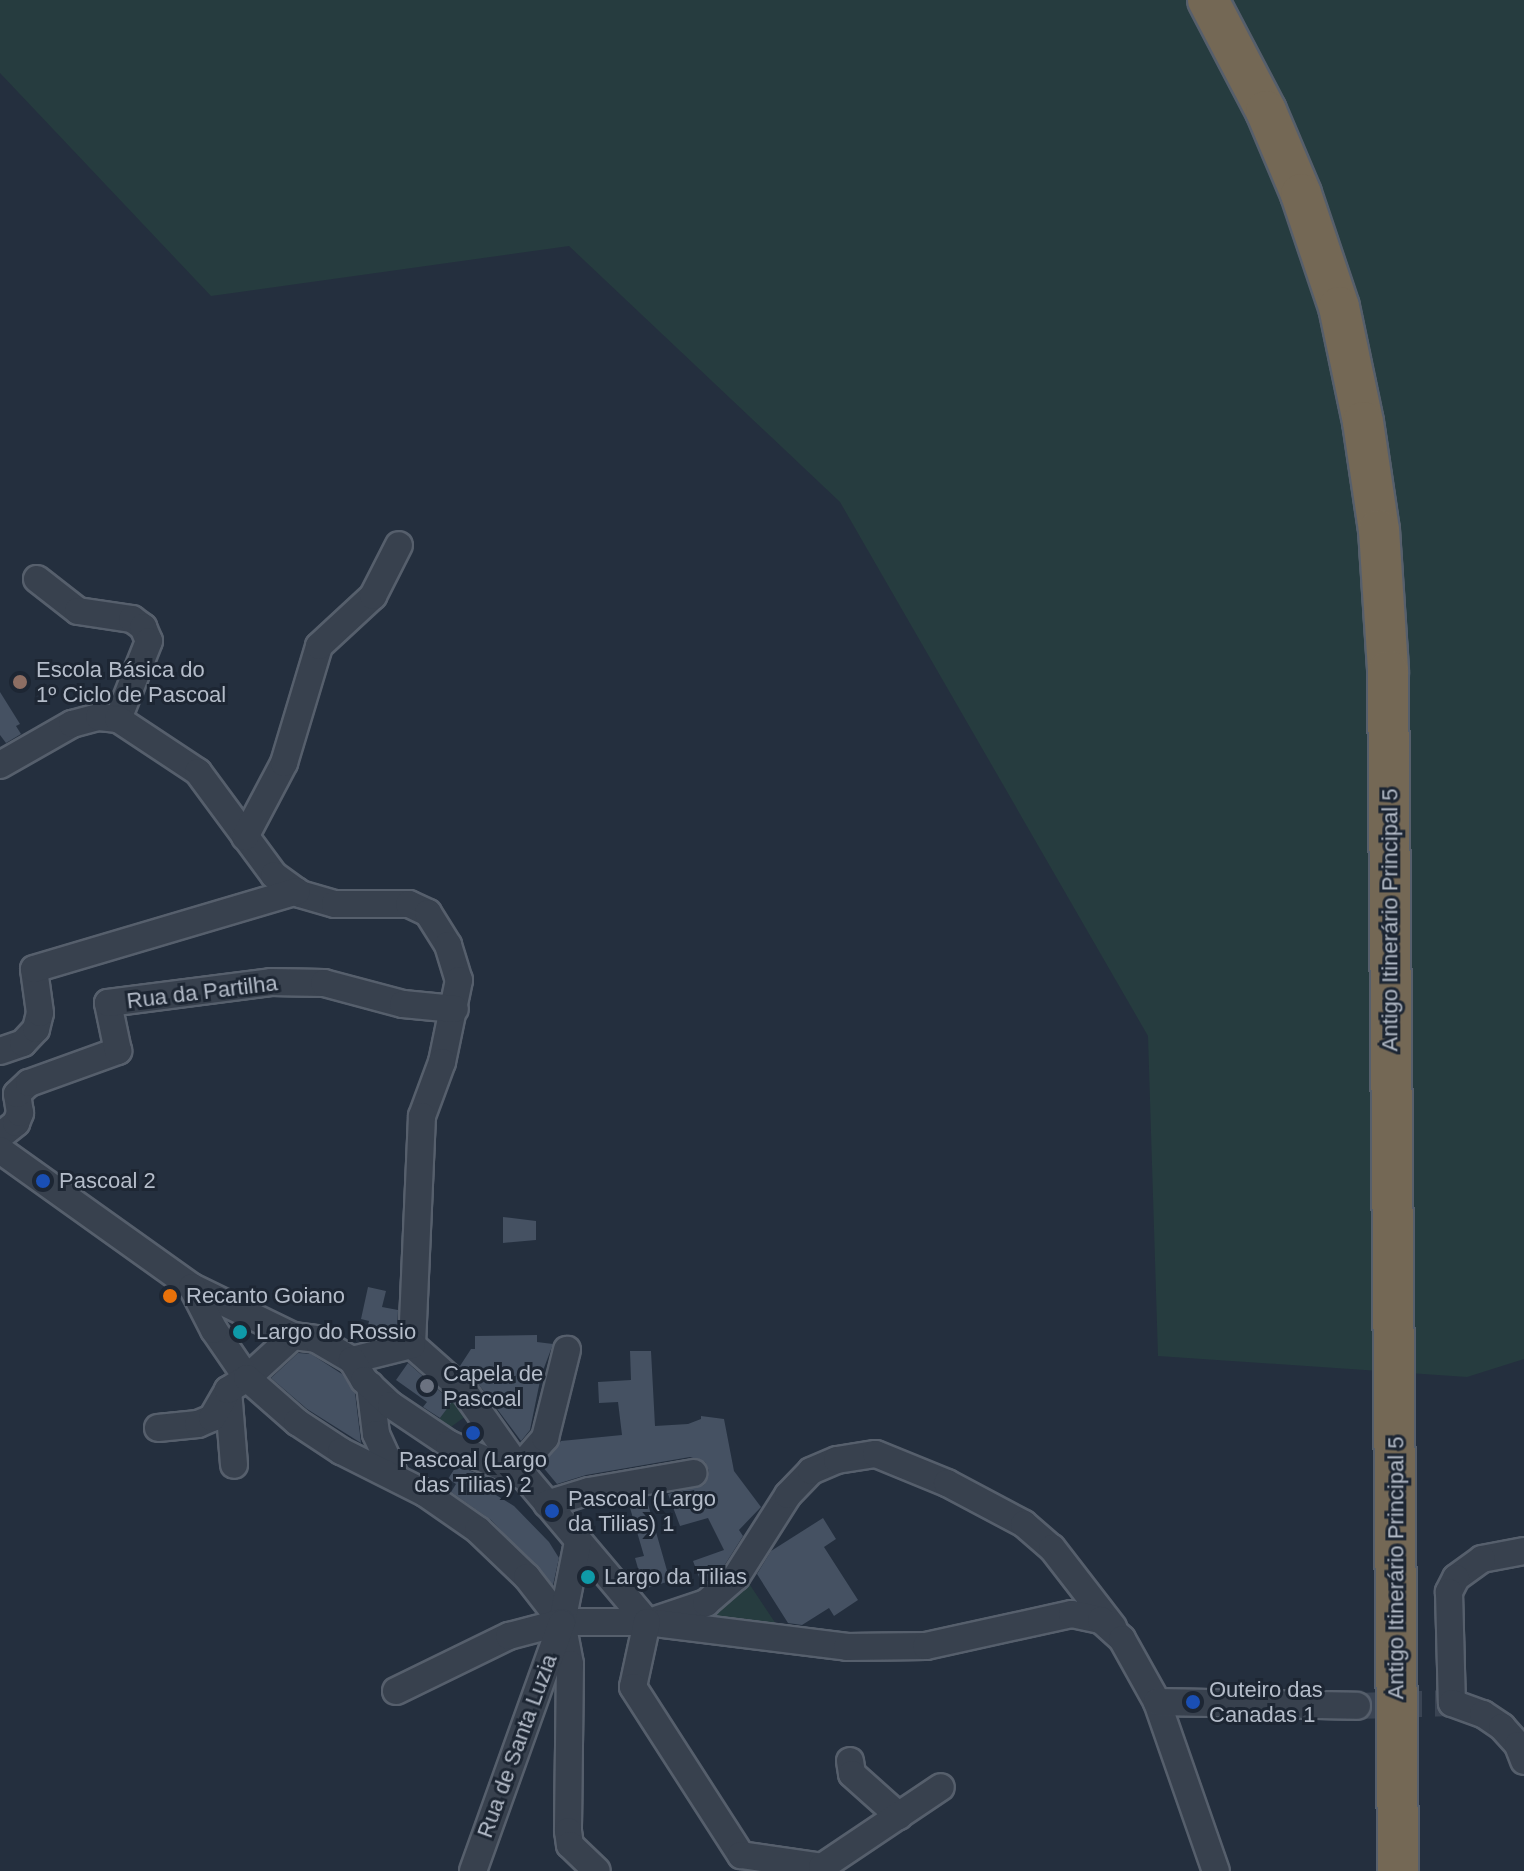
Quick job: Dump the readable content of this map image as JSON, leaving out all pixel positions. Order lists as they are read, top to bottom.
{
  "streets": {
    "highway": ["Antigo Itinerário Principal 5"],
    "street": ["Rua da Partilha", "Rua de Santa Luzia"]
  },
  "places": [
    "Escola Básica do 1º Ciclo de Pascoal",
    "Pascoal 2",
    "Recanto Goiano",
    "Largo do Rossio",
    "Capela de Pascoal",
    "Pascoal (Largo das Tilias) 2",
    "Pascoal (Largo da Tilias) 1",
    "Largo da Tilias",
    "Outeiro das Canadas 1"
  ]
}
